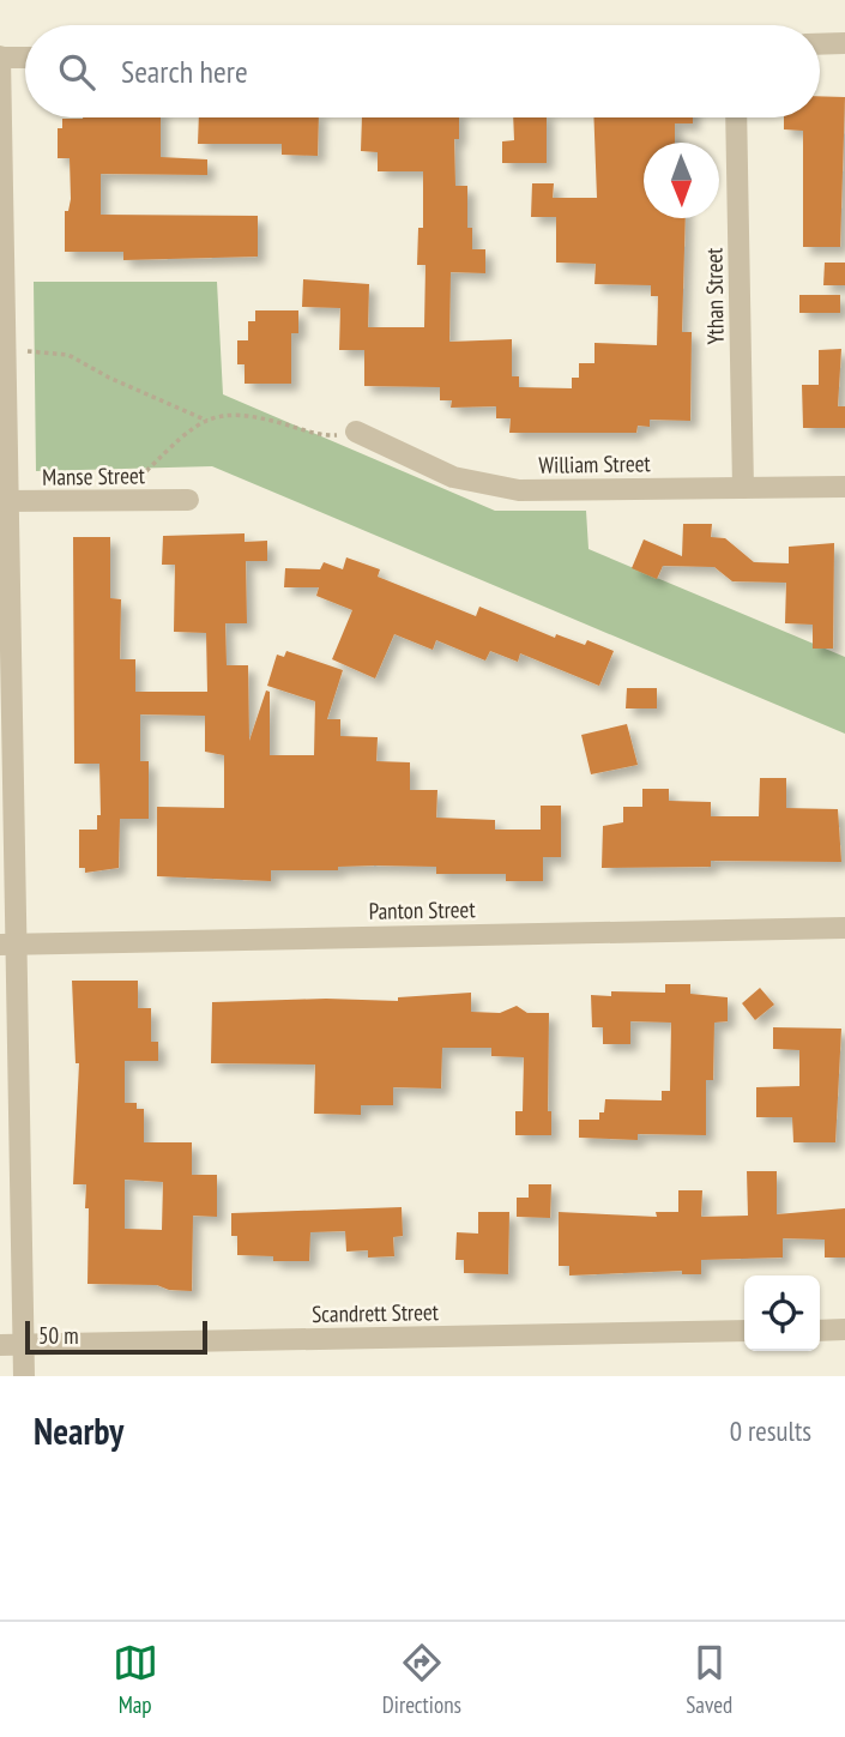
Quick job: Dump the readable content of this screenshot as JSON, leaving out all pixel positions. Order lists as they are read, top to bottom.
{
  "streets": {
    "street": [
      "Ythan Street",
      "William Street",
      "Manse Street",
      "Panton Street",
      "Scandrett Street"
    ]
  },
  "crossings": [
    ["Ythan Street", "William Street"]
  ],
  "scale_bar": "50 m",
  "north": "bottom",
  "page": {
    "search": "Search here",
    "scale": "50 m",
    "heading": ["Nearby", "0 results"],
    "nav": ["Map", "Directions", "Saved"]
  }
}
